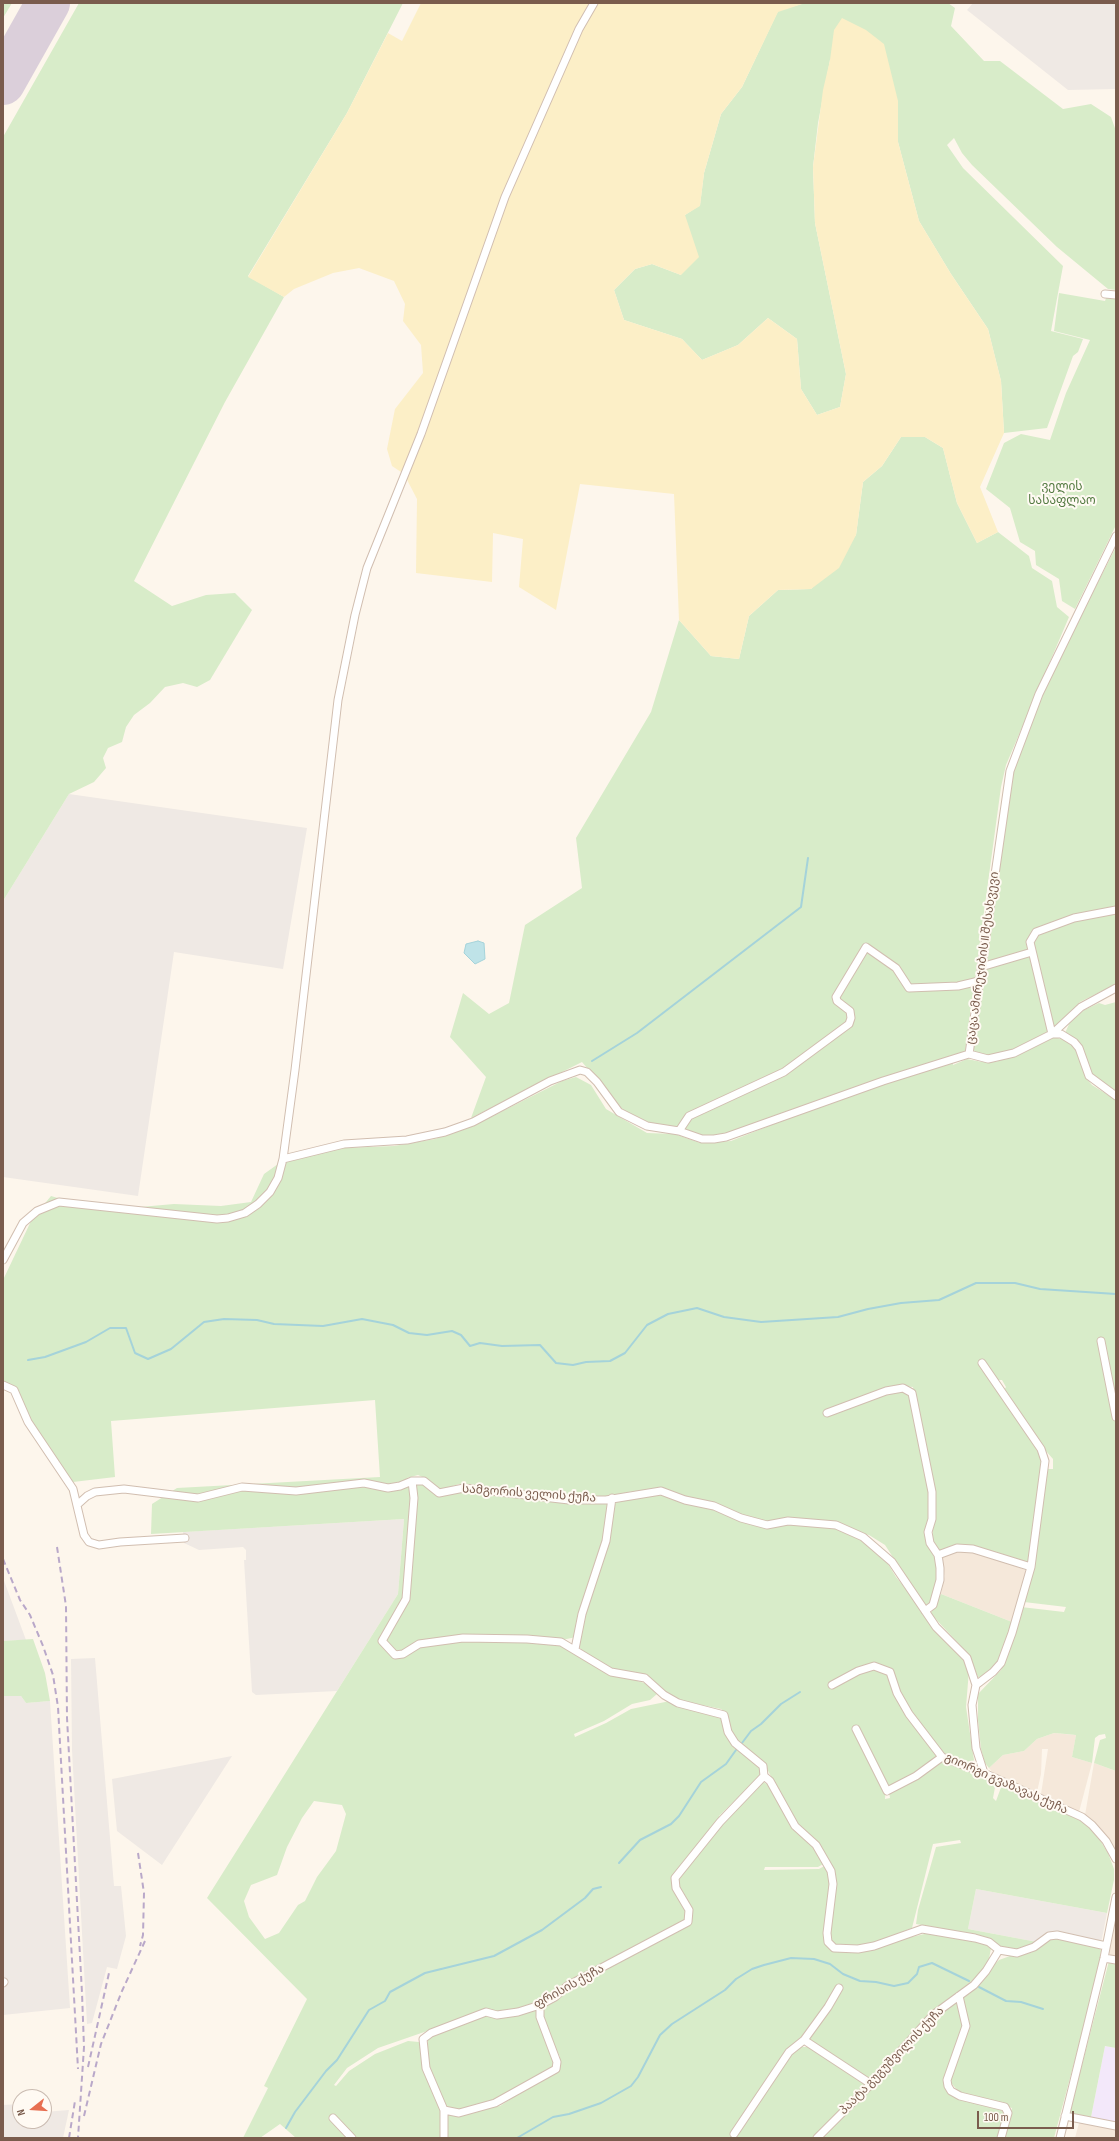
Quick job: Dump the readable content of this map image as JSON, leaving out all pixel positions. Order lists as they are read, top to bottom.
{
  "streets": {
    "street": [
      "ცაცა ამირეჯიბის II შესახვევი",
      "სამგორის ველის ქუჩა",
      "გიორგი გვაზავას ქუჩა",
      "ფრისის ქუჩა",
      "პაატა გუგუშვილის ქუჩა"
    ]
  },
  "parks": ["ველის სასაფლაო"],
  "scale_bar": "100 m",
  "north": "left"
}
